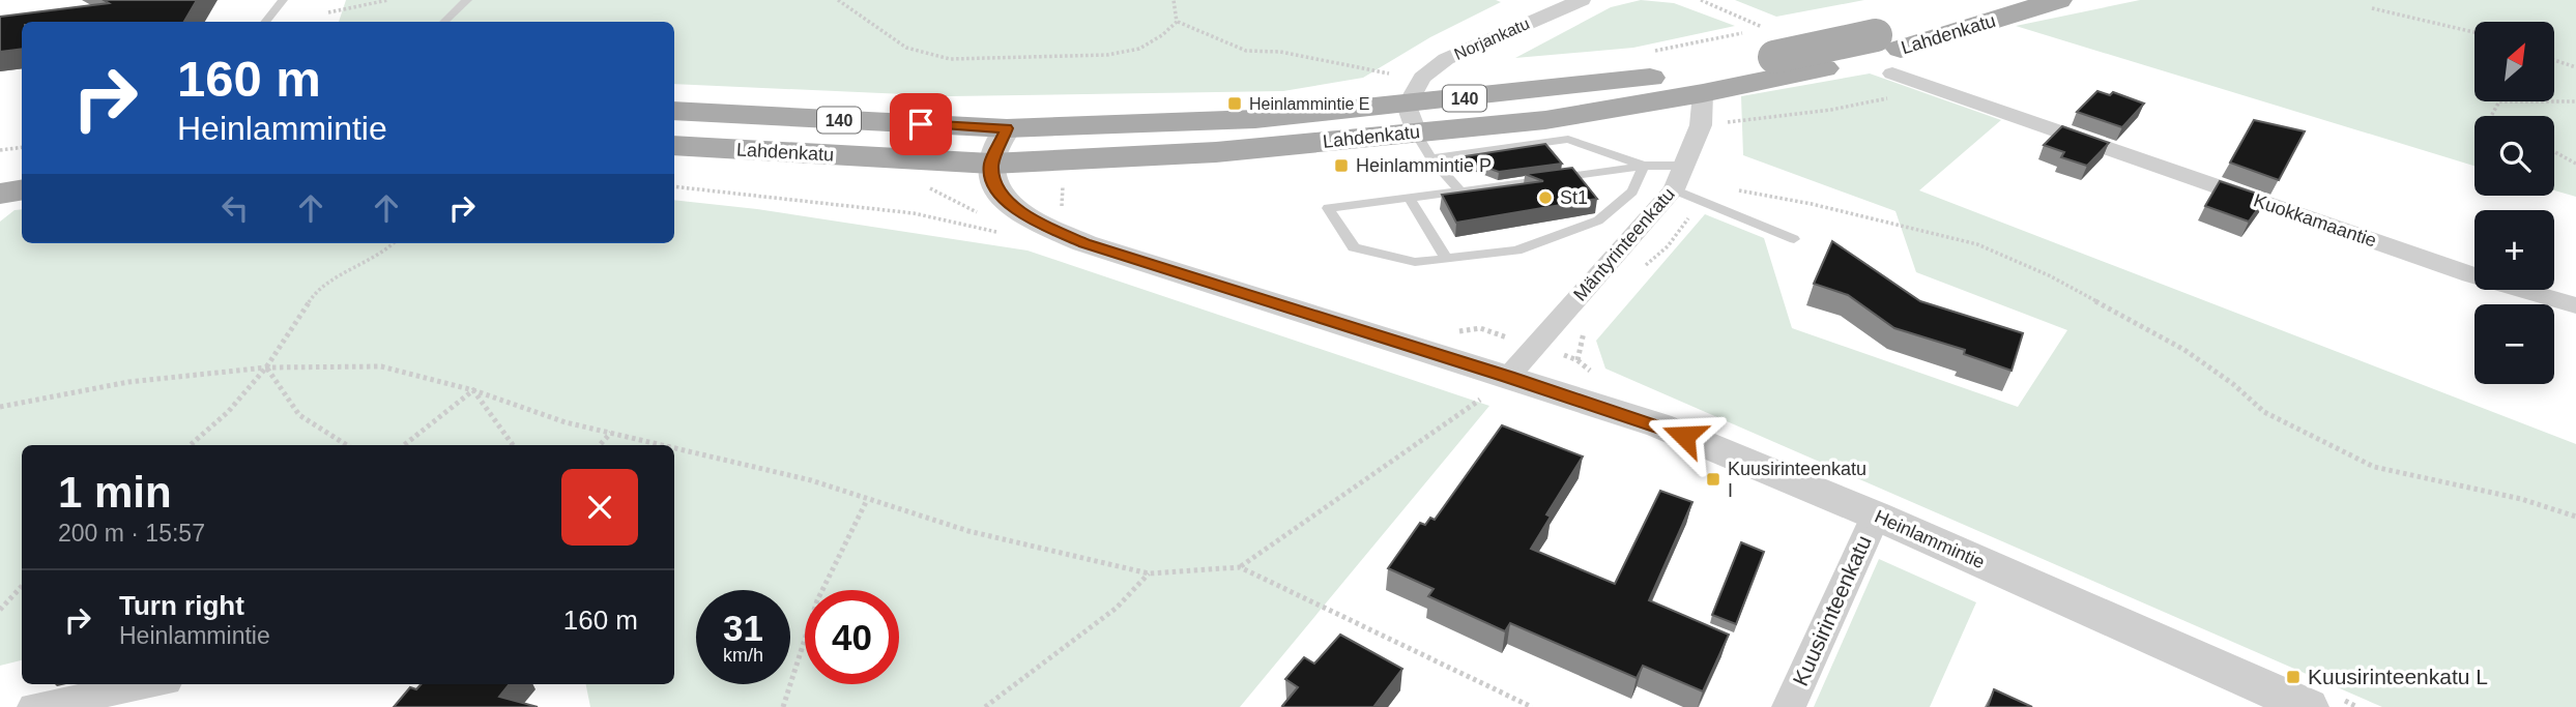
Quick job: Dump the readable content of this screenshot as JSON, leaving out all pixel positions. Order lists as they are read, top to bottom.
{
  "streets": {
    "main road": ["Lahdenkatu", "140"],
    "street": [
      "Norjankatu",
      "Kuokkamaantie",
      "Mäntyrinteenkatu",
      "Heinlammintie",
      "Kuusirinteenkatu"
    ]
  },
  "crossings": [
    ["Lahdenkatu", "Norjankatu"],
    ["Lahdenkatu", "Kuokkamaantie"],
    ["Lahdenkatu", "Mäntyrinteenkatu"],
    ["Lahdenkatu", "Heinlammintie"],
    ["Mäntyrinteenkatu", "Heinlammintie"],
    ["Heinlammintie", "Kuusirinteenkatu"]
  ],
  "places": {
    "transit": [
      "Heinlammintie E",
      "Heinlammintie P",
      "Kuusirinteenkatu I",
      "Kuusirinteenkatu L"
    ],
    "other": ["St1"]
  },
  "north": "top right",
  "page": {
    "map_buttons": ["+", "−"],
    "turn": ["160 m", "Heinlammintie"],
    "heading": ["1 min", "200 m · 15:57"],
    "list": [
      {
        "name": "Turn right",
        "note": "Heinlammintie",
        "value": "160 m"
      }
    ],
    "speed": "31 km/h",
    "limit": "40"
  }
}
